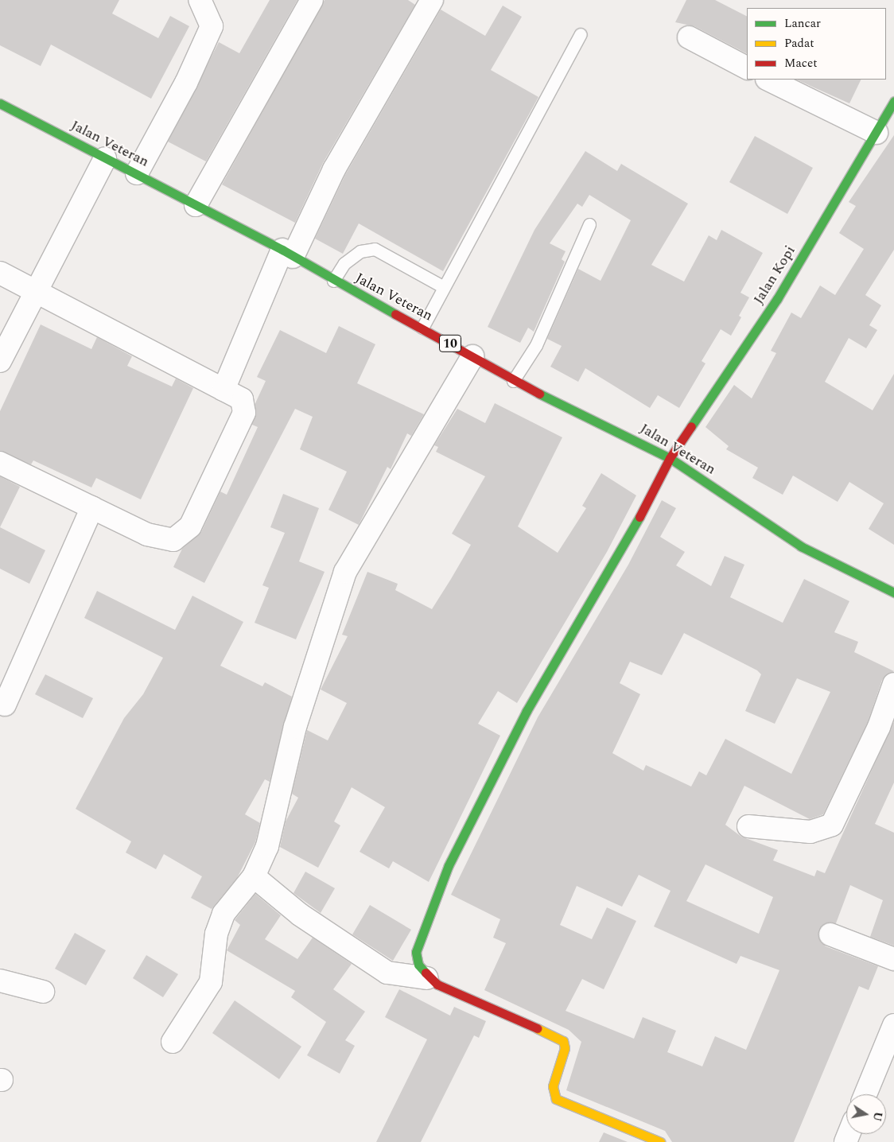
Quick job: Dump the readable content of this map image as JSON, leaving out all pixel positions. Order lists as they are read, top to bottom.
{
  "streets": {
    "main road": ["Jalan Veteran", "Jalan Kopi", "10"]
  },
  "crossings": [
    ["Jalan Veteran", "Jalan Kopi"]
  ],
  "legend": ["Lancar", "Padat", "Macet"],
  "north": "right"
}
